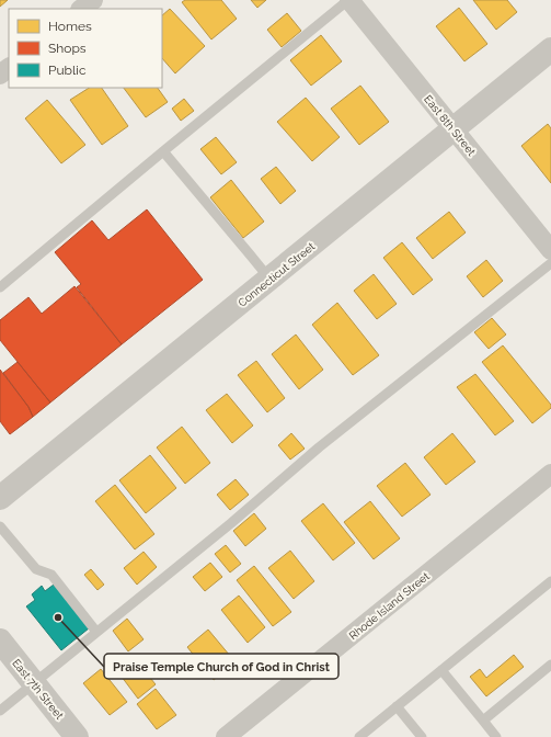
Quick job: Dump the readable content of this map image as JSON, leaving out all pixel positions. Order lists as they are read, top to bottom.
{
  "streets": {
    "street": [
      "East 8th Street",
      "Connecticut Street",
      "Rhode Island Street",
      "East 7th Street"
    ]
  },
  "crossings": [
    ["East 8th Street", "Connecticut Street"]
  ],
  "places": ["Praise Temple Church of God in Christ"],
  "legend": ["Homes", "Shops", "Public"]
}
